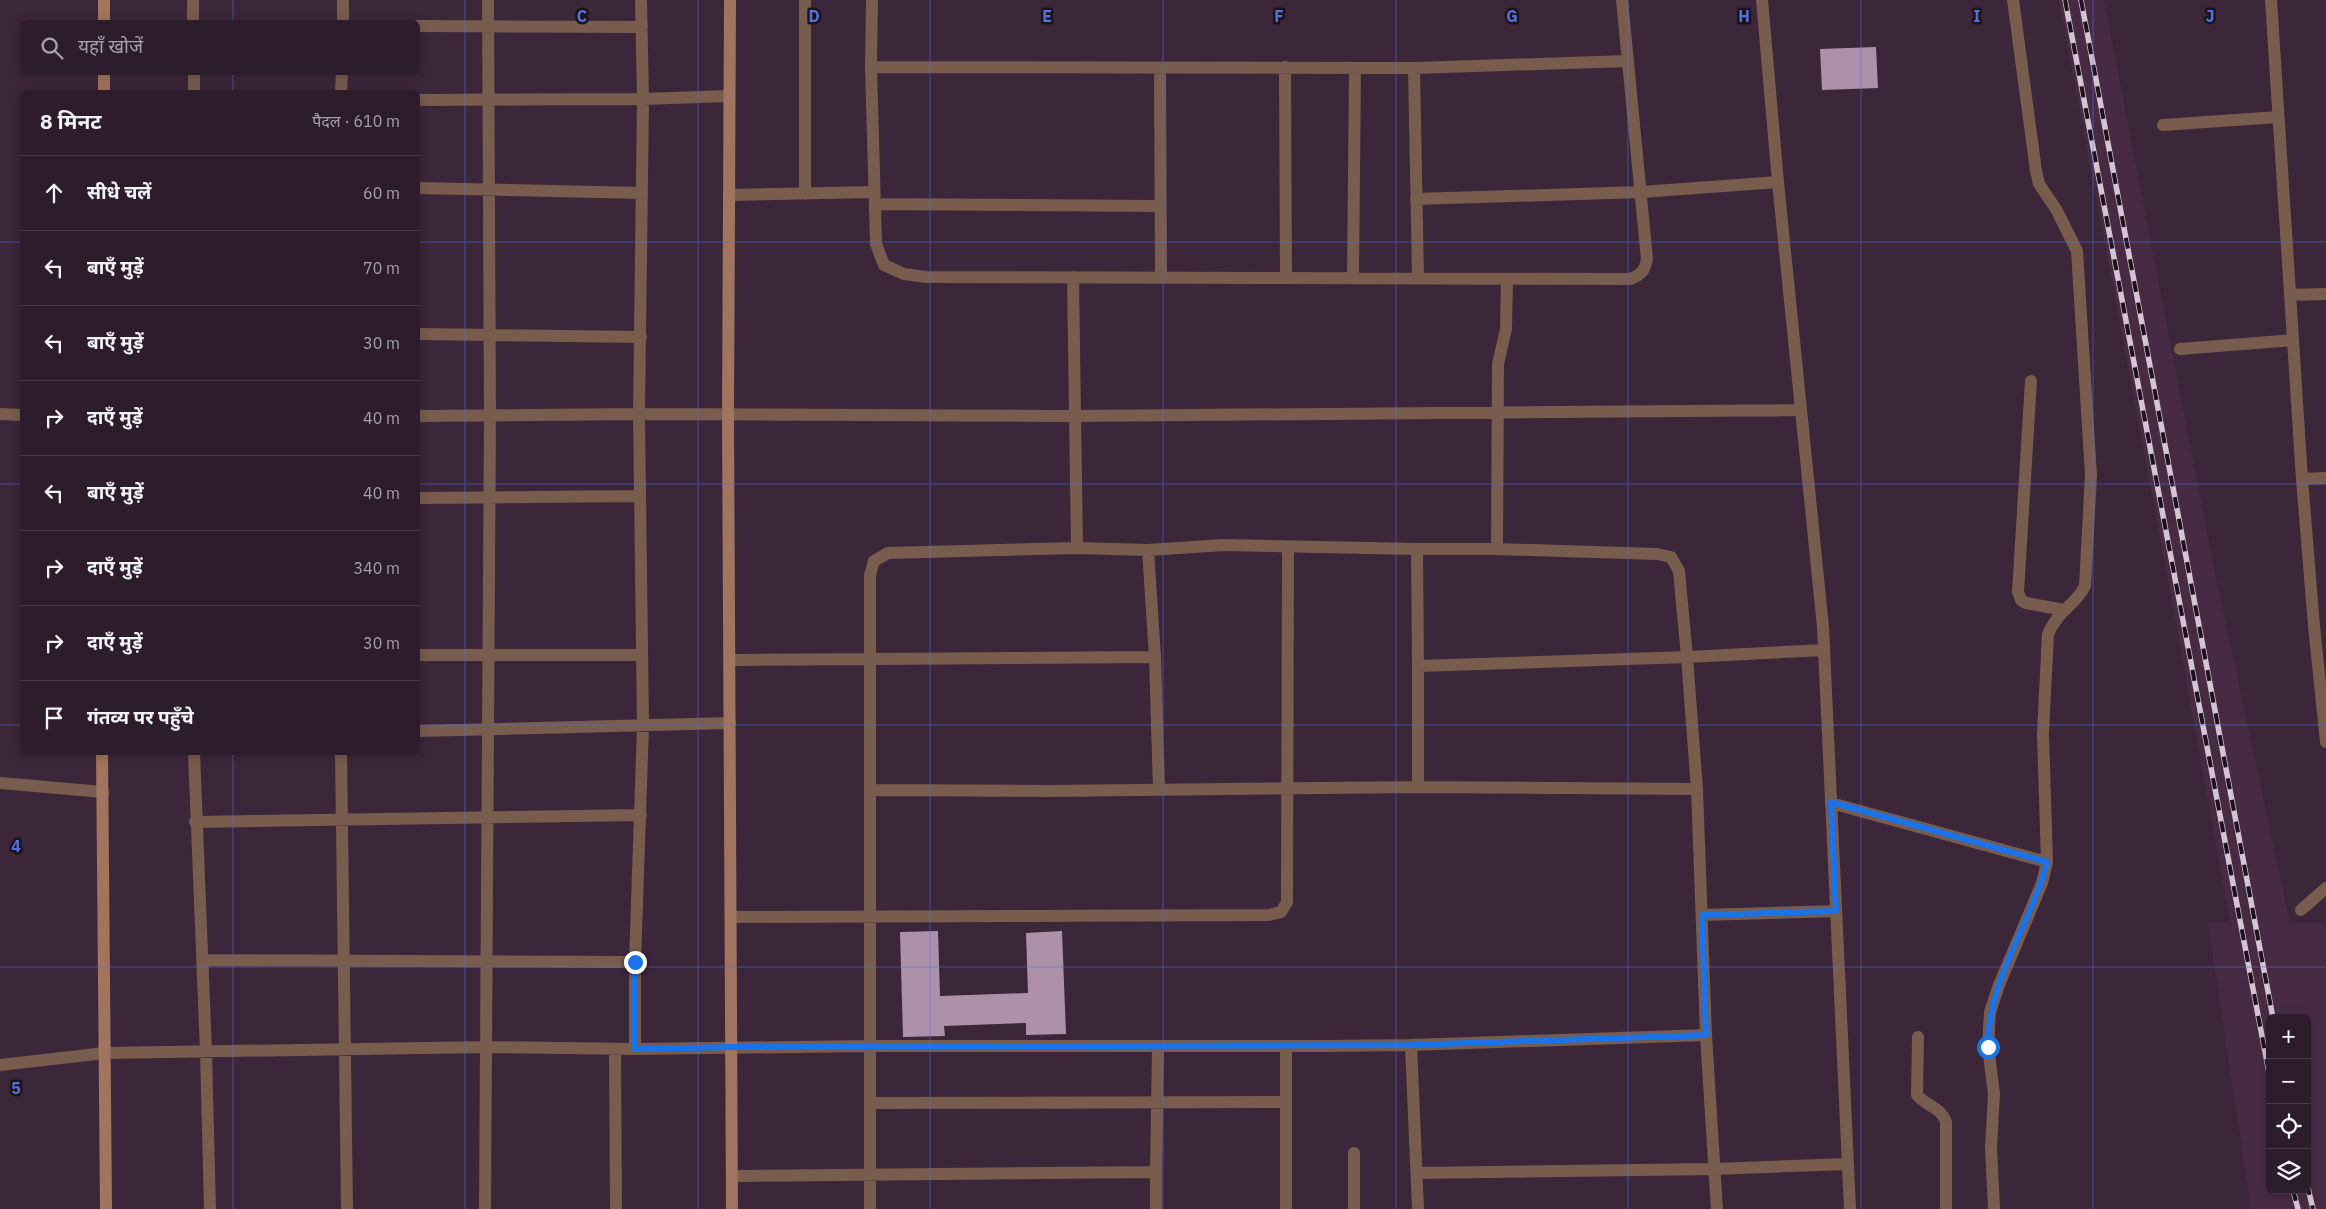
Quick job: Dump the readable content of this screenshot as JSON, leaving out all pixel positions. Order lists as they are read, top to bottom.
{
  "page": {
    "search": "यहाँ खोजें",
    "heading": ["8 मिनट", "पैदल · 610 m"],
    "list": [
      ["सीधे चलें", "60 m"],
      ["बाएँ मुड़ें", "70 m"],
      ["बाएँ मुड़ें", "30 m"],
      ["दाएँ मुड़ें", "40 m"],
      ["बाएँ मुड़ें", "40 m"],
      ["दाएँ मुड़ें", "340 m"],
      ["दाएँ मुड़ें", "30 m"],
      "गंतव्य पर पहुँचे"
    ],
    "map_buttons": ["+", "−"]
  },
  "grid": {
    "columns": [
      "C",
      "D",
      "E",
      "F",
      "G",
      "H",
      "I",
      "J"
    ],
    "rows": ["4", "5"]
  }
}
